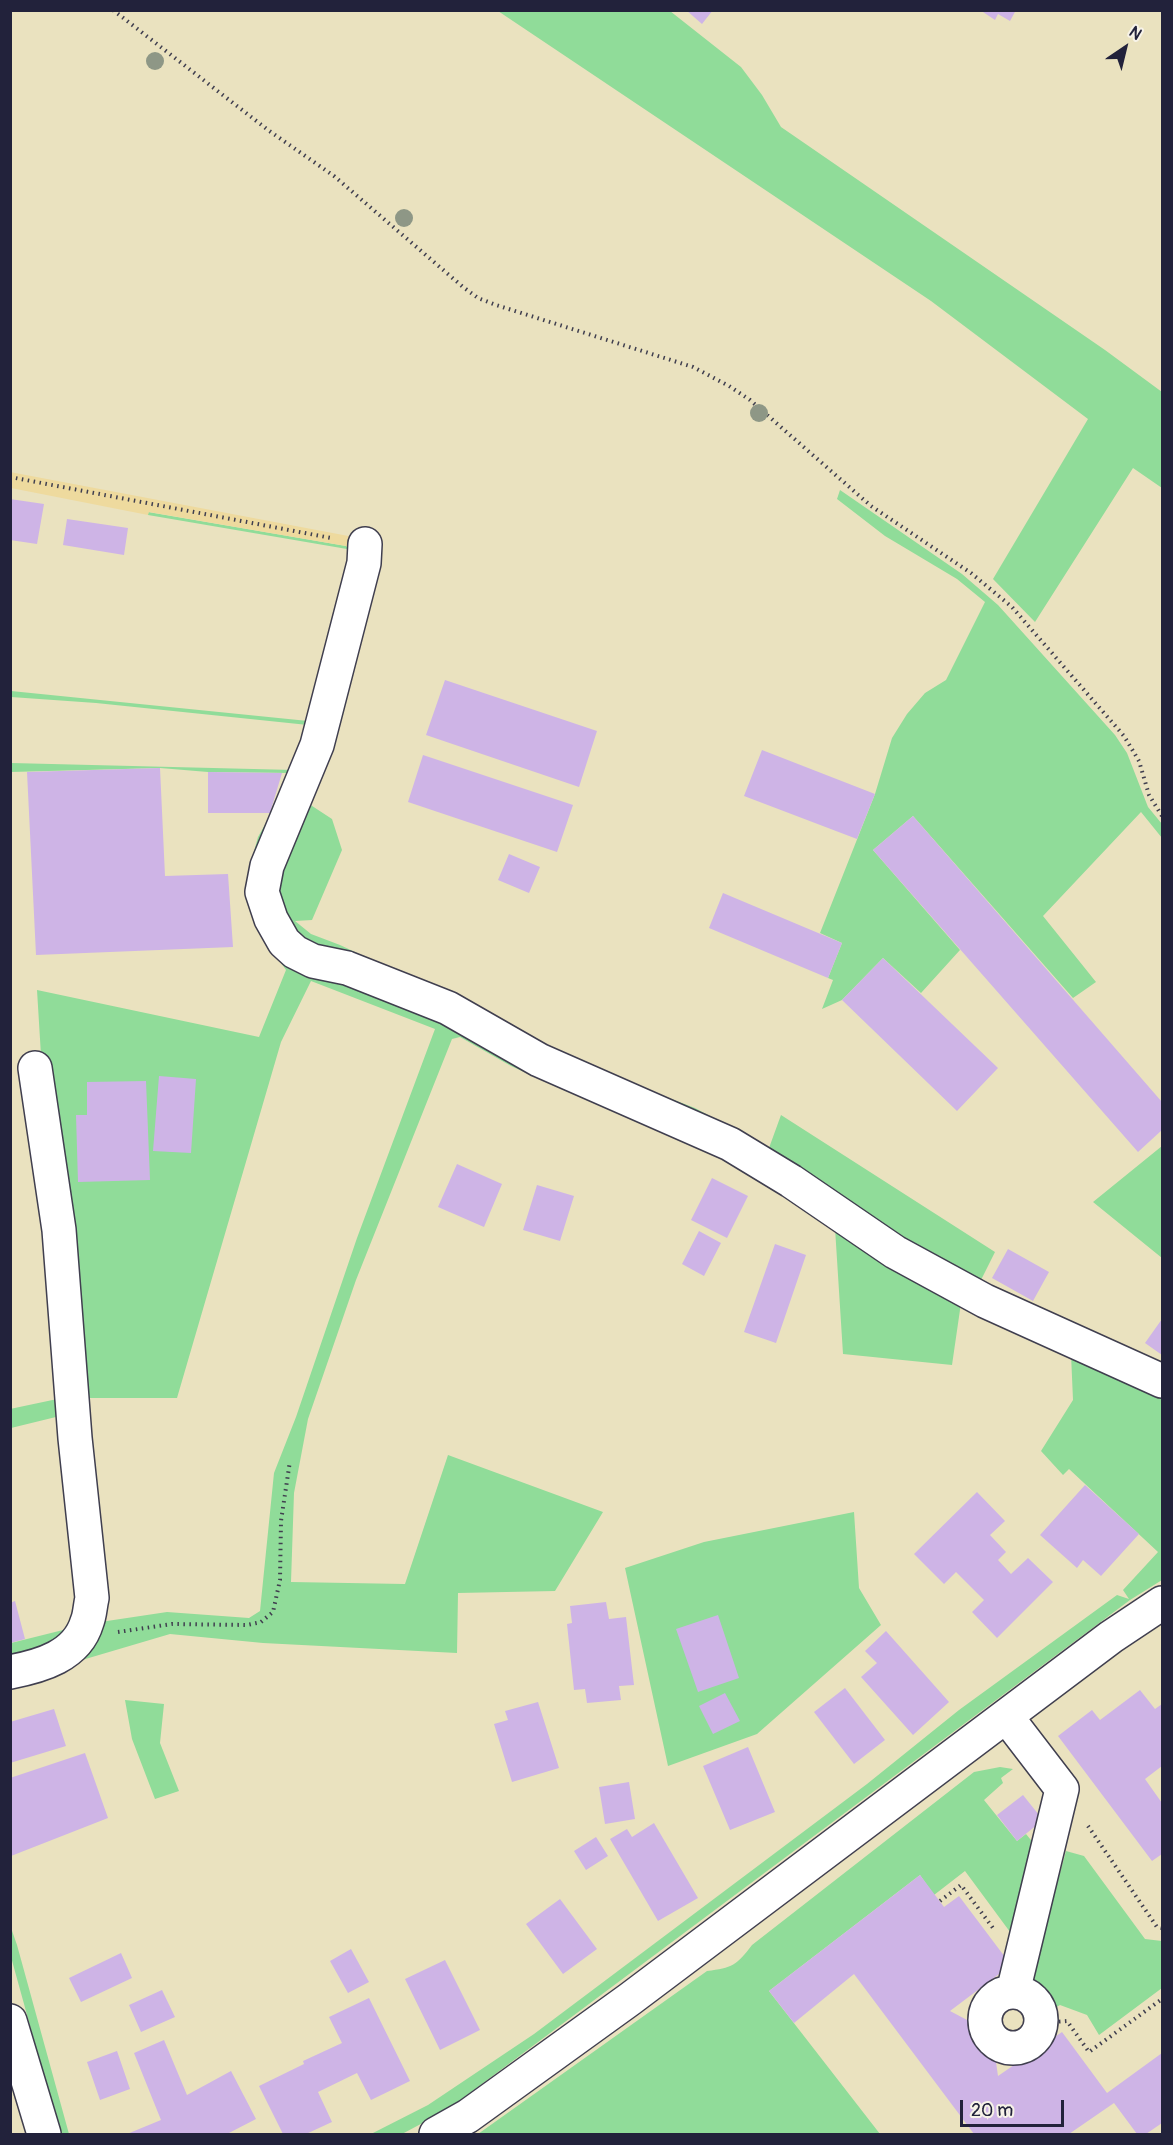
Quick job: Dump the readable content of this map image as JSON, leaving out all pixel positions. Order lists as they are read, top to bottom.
{
  "scale_bar": "20 m",
  "north": "top right"
}
